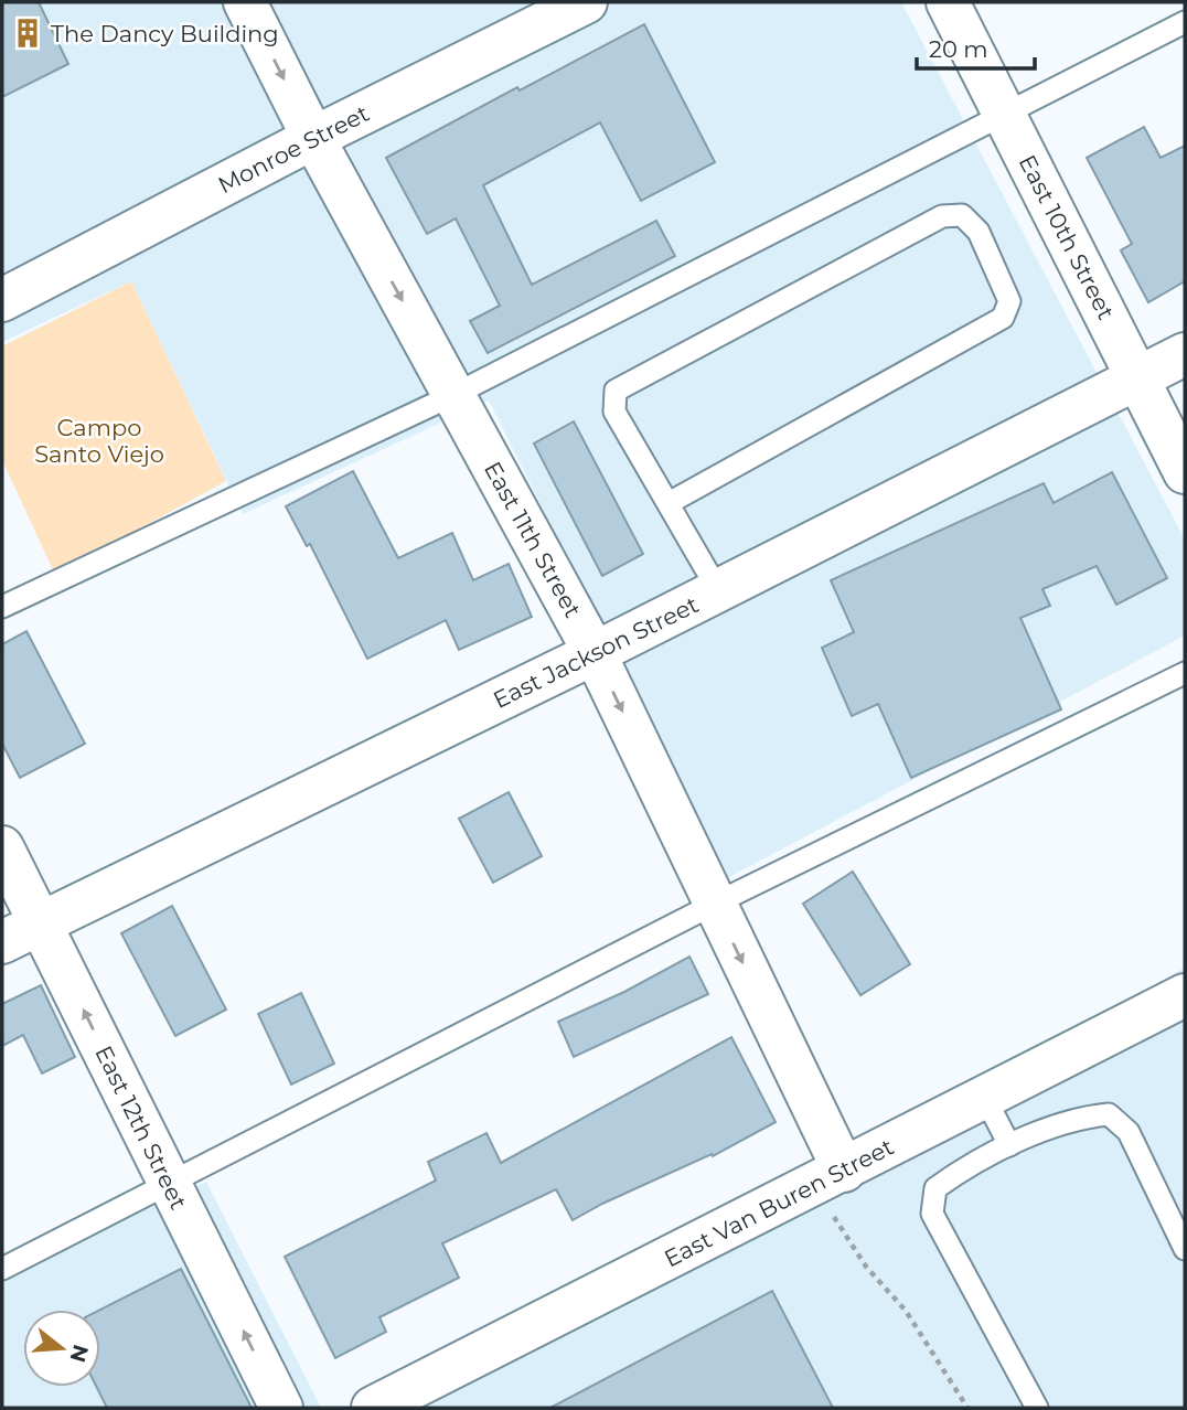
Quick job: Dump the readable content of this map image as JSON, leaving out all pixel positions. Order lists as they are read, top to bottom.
{
  "streets": {
    "street": [
      "Monroe Street",
      "East 10th Street",
      "East 11th Street",
      "East Jackson Street",
      "East 12th Street",
      "East Van Buren Street"
    ]
  },
  "crossings": [
    ["Monroe Street", "East 11th Street"],
    ["East 10th Street", "East Jackson Street"],
    ["East 11th Street", "East Jackson Street"],
    ["East 11th Street", "East Van Buren Street"],
    ["East Jackson Street", "East 12th Street"]
  ],
  "one_way": ["East 11th Street", "East 12th Street"],
  "parks": ["Campo Santo Viejo"],
  "places": {
    "building": ["The Dancy Building"]
  },
  "scale_bar": "20 m",
  "north": "right"
}
